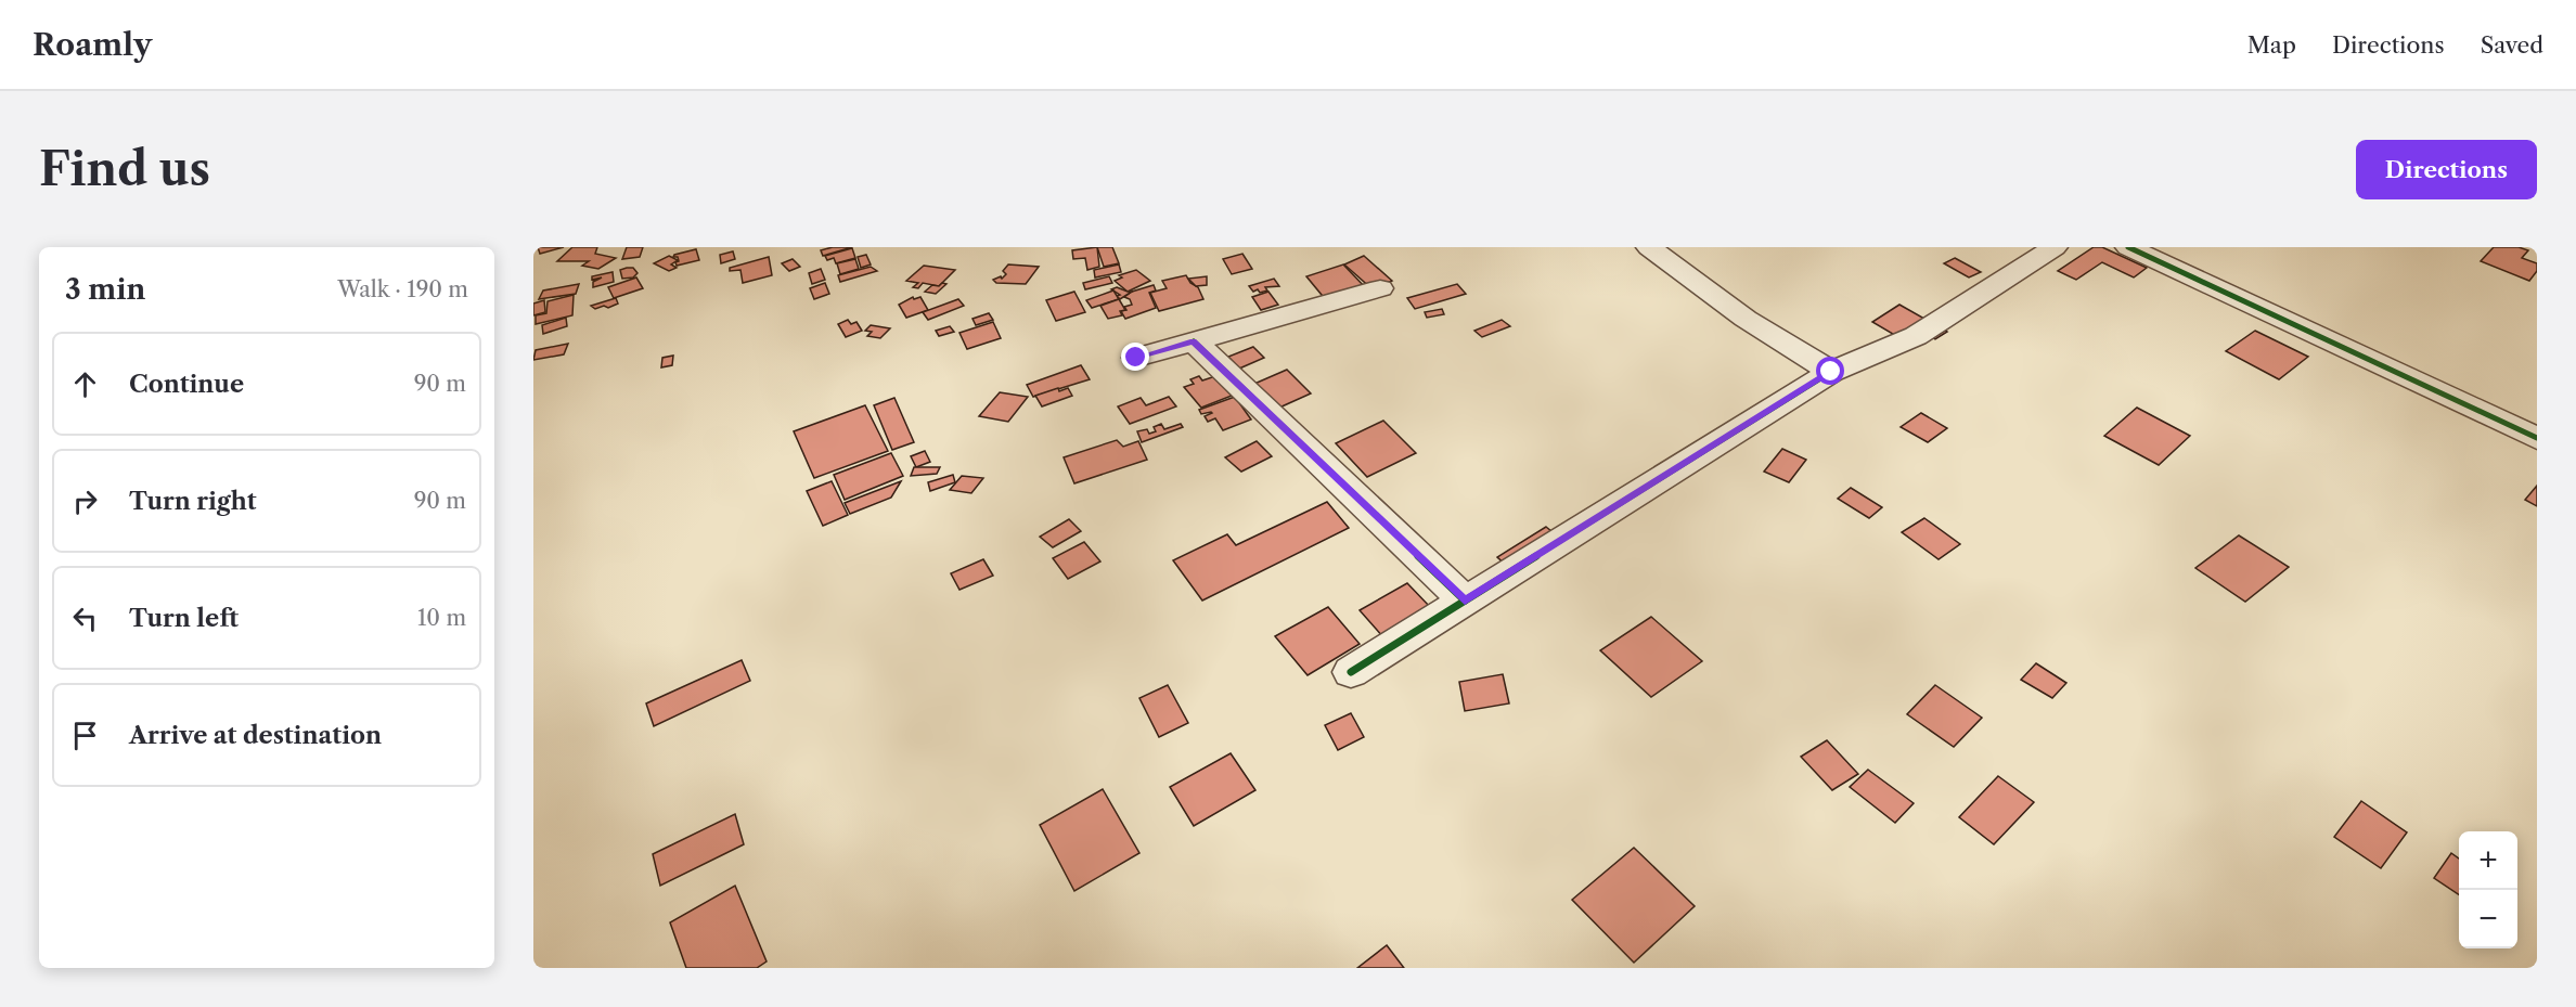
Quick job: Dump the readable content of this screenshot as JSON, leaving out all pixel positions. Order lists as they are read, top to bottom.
{
  "page": {
    "header": "Roamly",
    "nav": ["Map", "Directions", "Saved"],
    "buttons": "Directions",
    "title": "Find us",
    "heading": ["3 min", "Walk · 190 m"],
    "list": [
      ["Continue", "90 m"],
      ["Turn right", "90 m"],
      ["Turn left", "10 m"],
      "Arrive at destination"
    ],
    "map_buttons": ["+", "−"]
  }
}
